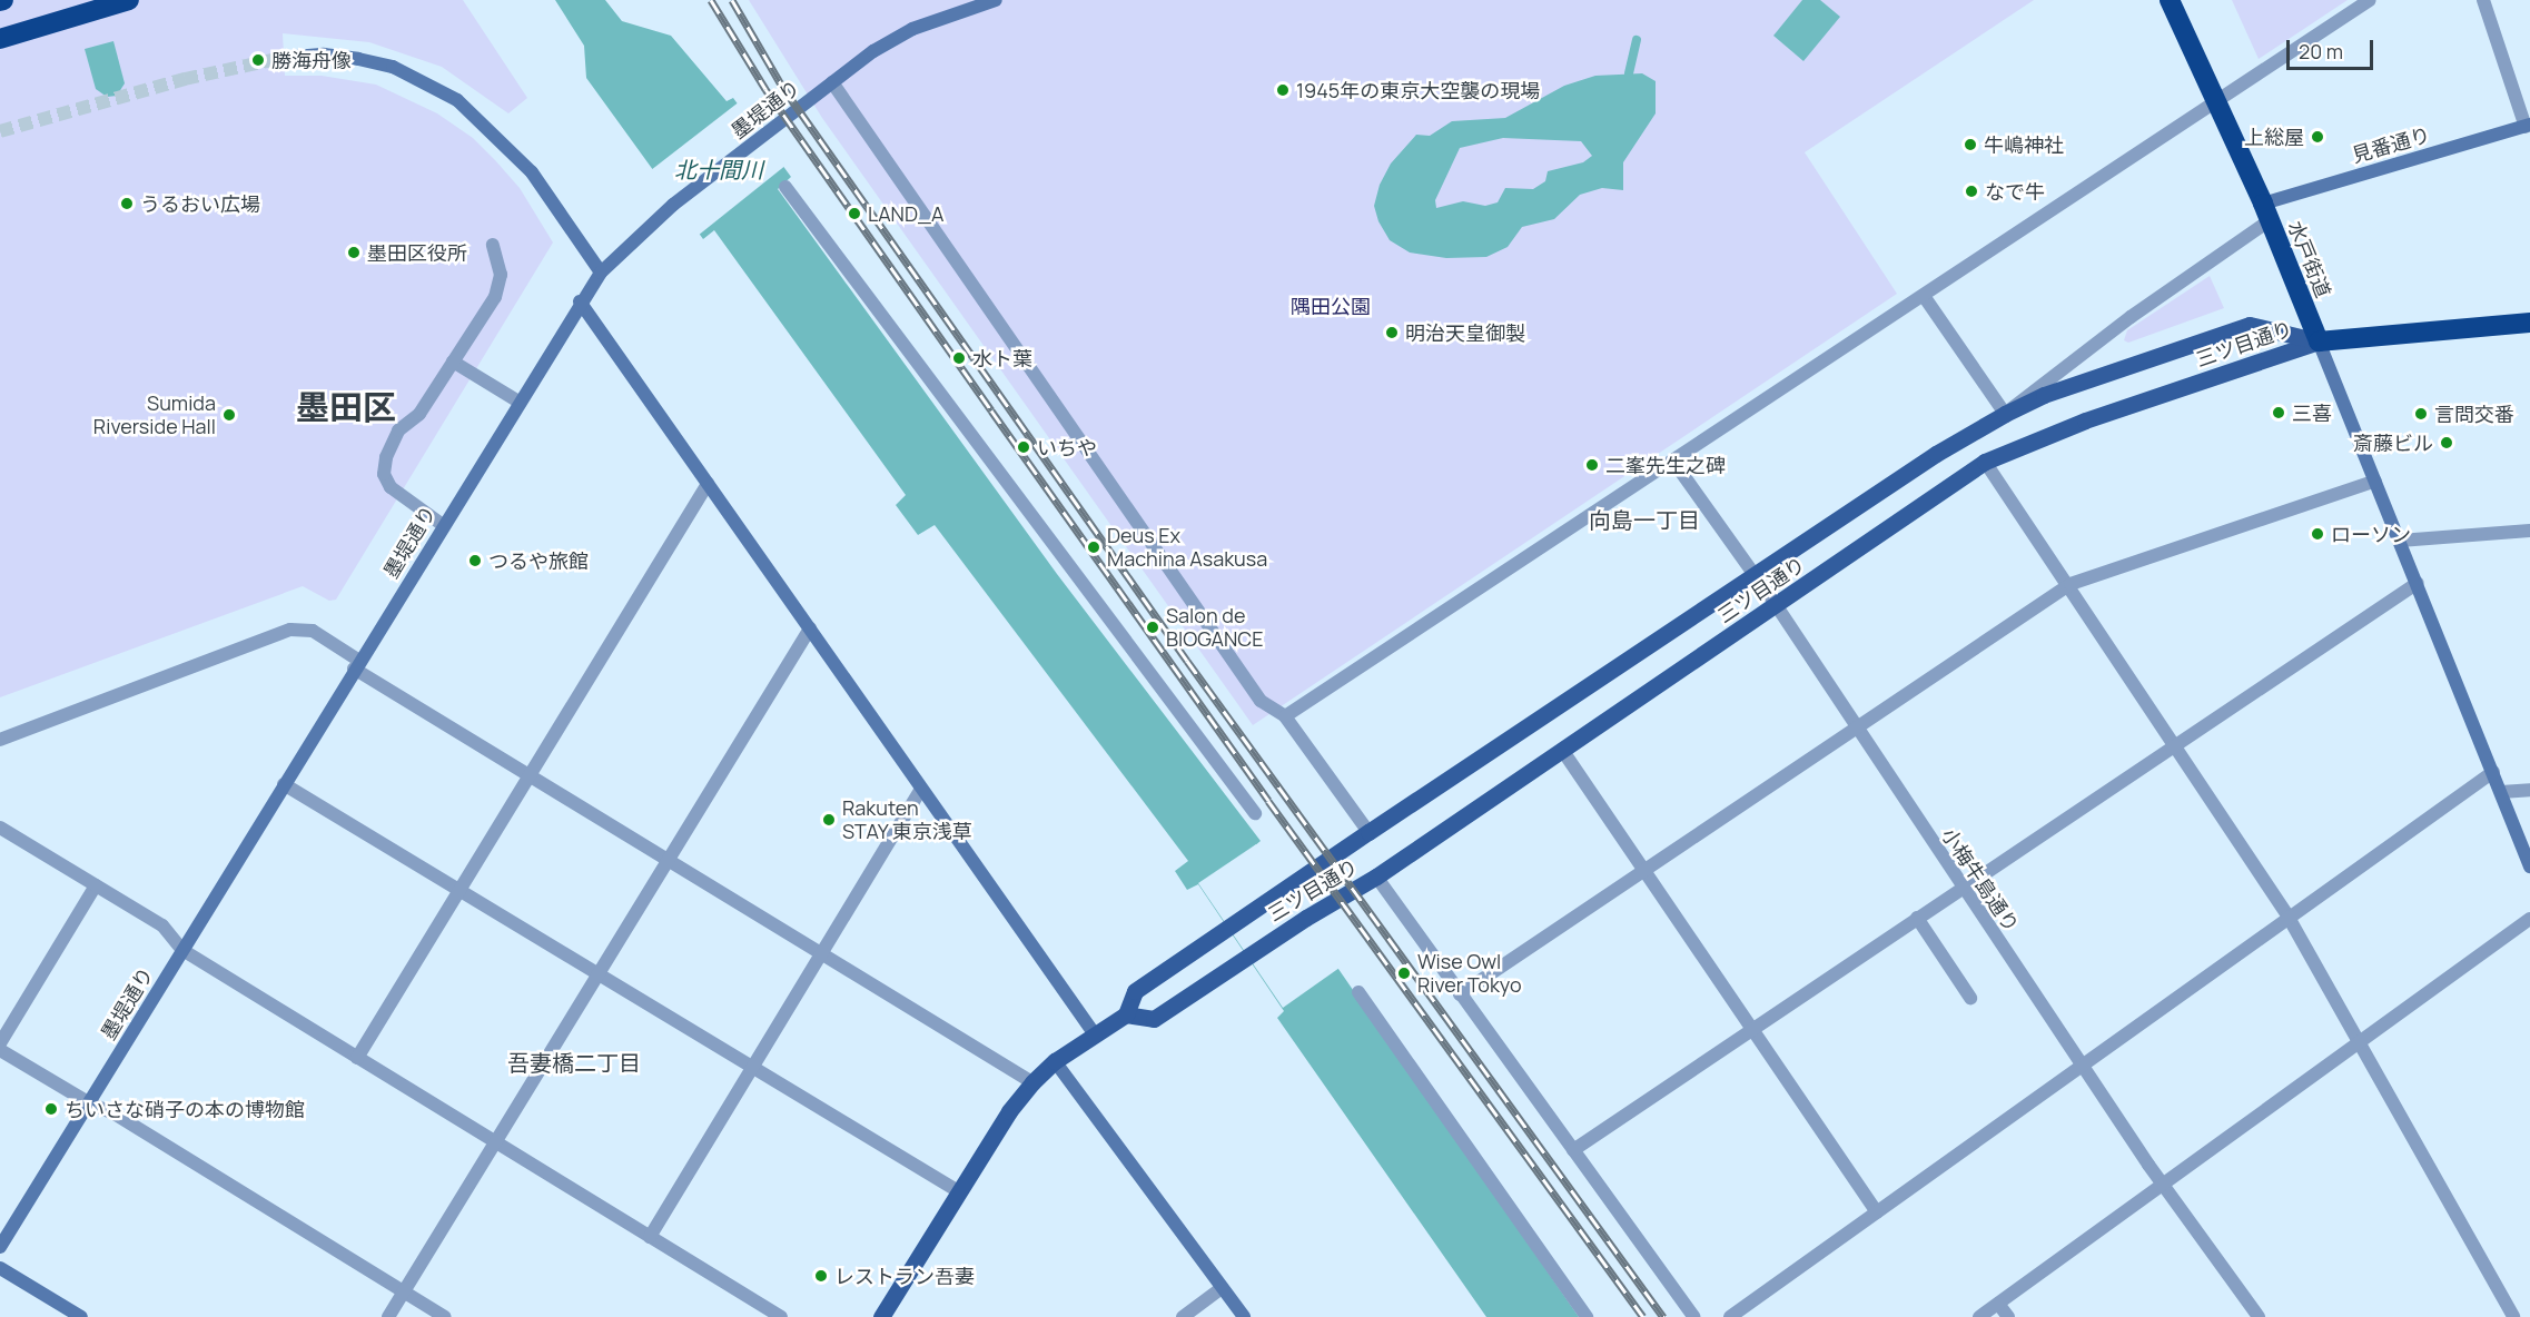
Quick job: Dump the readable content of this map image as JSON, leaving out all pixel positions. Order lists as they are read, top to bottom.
{
  "streets": {
    "highway": ["水戸街道"],
    "main road": ["三ツ目通り"],
    "street": ["墨堤通り", "見番通り", "小梅牛島通り"]
  },
  "crossings": [
    ["見番通り", "水戸街道"],
    ["水戸街道", "三ツ目通り"],
    ["三ツ目通り", "小梅牛島通り"]
  ],
  "districts": ["墨田区", "向島一丁目", "吾妻橋二丁目"],
  "water": ["北十間川"],
  "parks": ["隅田公園"],
  "places": [
    "勝海舟像",
    "1945年の東京大空襲の現場",
    "上総屋",
    "牛嶋神社",
    "なで牛",
    "うるおい広場",
    "LAND_A",
    "墨田区役所",
    "明治天皇御製",
    "水ト葉",
    "三喜",
    "言問交番",
    "Sumida Riverside Hall",
    "斎藤ビル",
    "いちや",
    "二峯先生之碑",
    "ローソン",
    "Deus Ex Machina Asakusa",
    "つるや旅館",
    "Salon de BIOGANCE",
    "Rakuten STAY 東京浅草",
    "Wise Owl River Tokyo",
    "ちいさな硝子の本の博物館",
    "レストラン吾妻"
  ],
  "scale_bar": "20 m"
}
